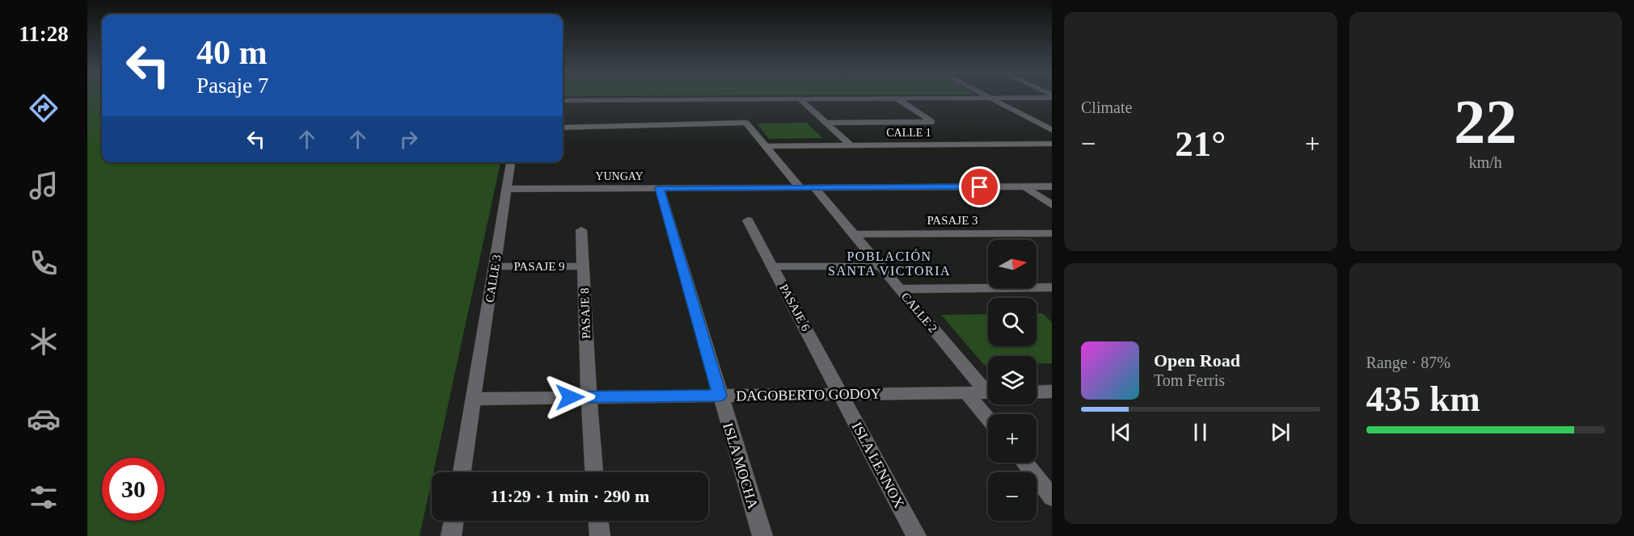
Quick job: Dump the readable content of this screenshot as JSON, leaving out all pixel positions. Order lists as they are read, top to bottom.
{
  "streets": {
    "street": [
      "CALLE 1",
      "YUNGAY",
      "PASAJE 3",
      "PASAJE 9",
      "CALLE 3",
      "PASAJE 6",
      "CALLE 2",
      "PASAJE 8",
      "DAGOBERTO GODOY",
      "ISLA LENNOX",
      "ISLA MOCHA"
    ]
  },
  "crossings": [
    ["YUNGAY", "CALLE 3"],
    ["YUNGAY", "CALLE 2"],
    ["YUNGAY", "ISLA MOCHA"],
    ["PASAJE 3", "CALLE 2"],
    ["PASAJE 9", "CALLE 3"],
    ["PASAJE 9", "PASAJE 8"],
    ["CALLE 3", "DAGOBERTO GODOY"],
    ["PASAJE 6", "DAGOBERTO GODOY"],
    ["PASAJE 6", "ISLA LENNOX"],
    ["PASAJE 8", "DAGOBERTO GODOY"],
    ["DAGOBERTO GODOY", "ISLA LENNOX"],
    ["DAGOBERTO GODOY", "ISLA MOCHA"]
  ],
  "districts": ["POBLACIÓN SANTA VICTORIA"],
  "north": "right",
  "page": {
    "tabs": "11:28",
    "tile": [
      "Climate",
      ["22", "km/h"],
      ["Range · 87%", "435 km"]
    ],
    "turn": ["40 m", "Pasaje 7"],
    "heat": ["−", "21°", "+"],
    "map_buttons": ["+", "−"],
    "song": ["Open Road", "Tom Ferris"],
    "limit": "30",
    "trip": "11:29 · 1 min · 290 m"
  }
}
